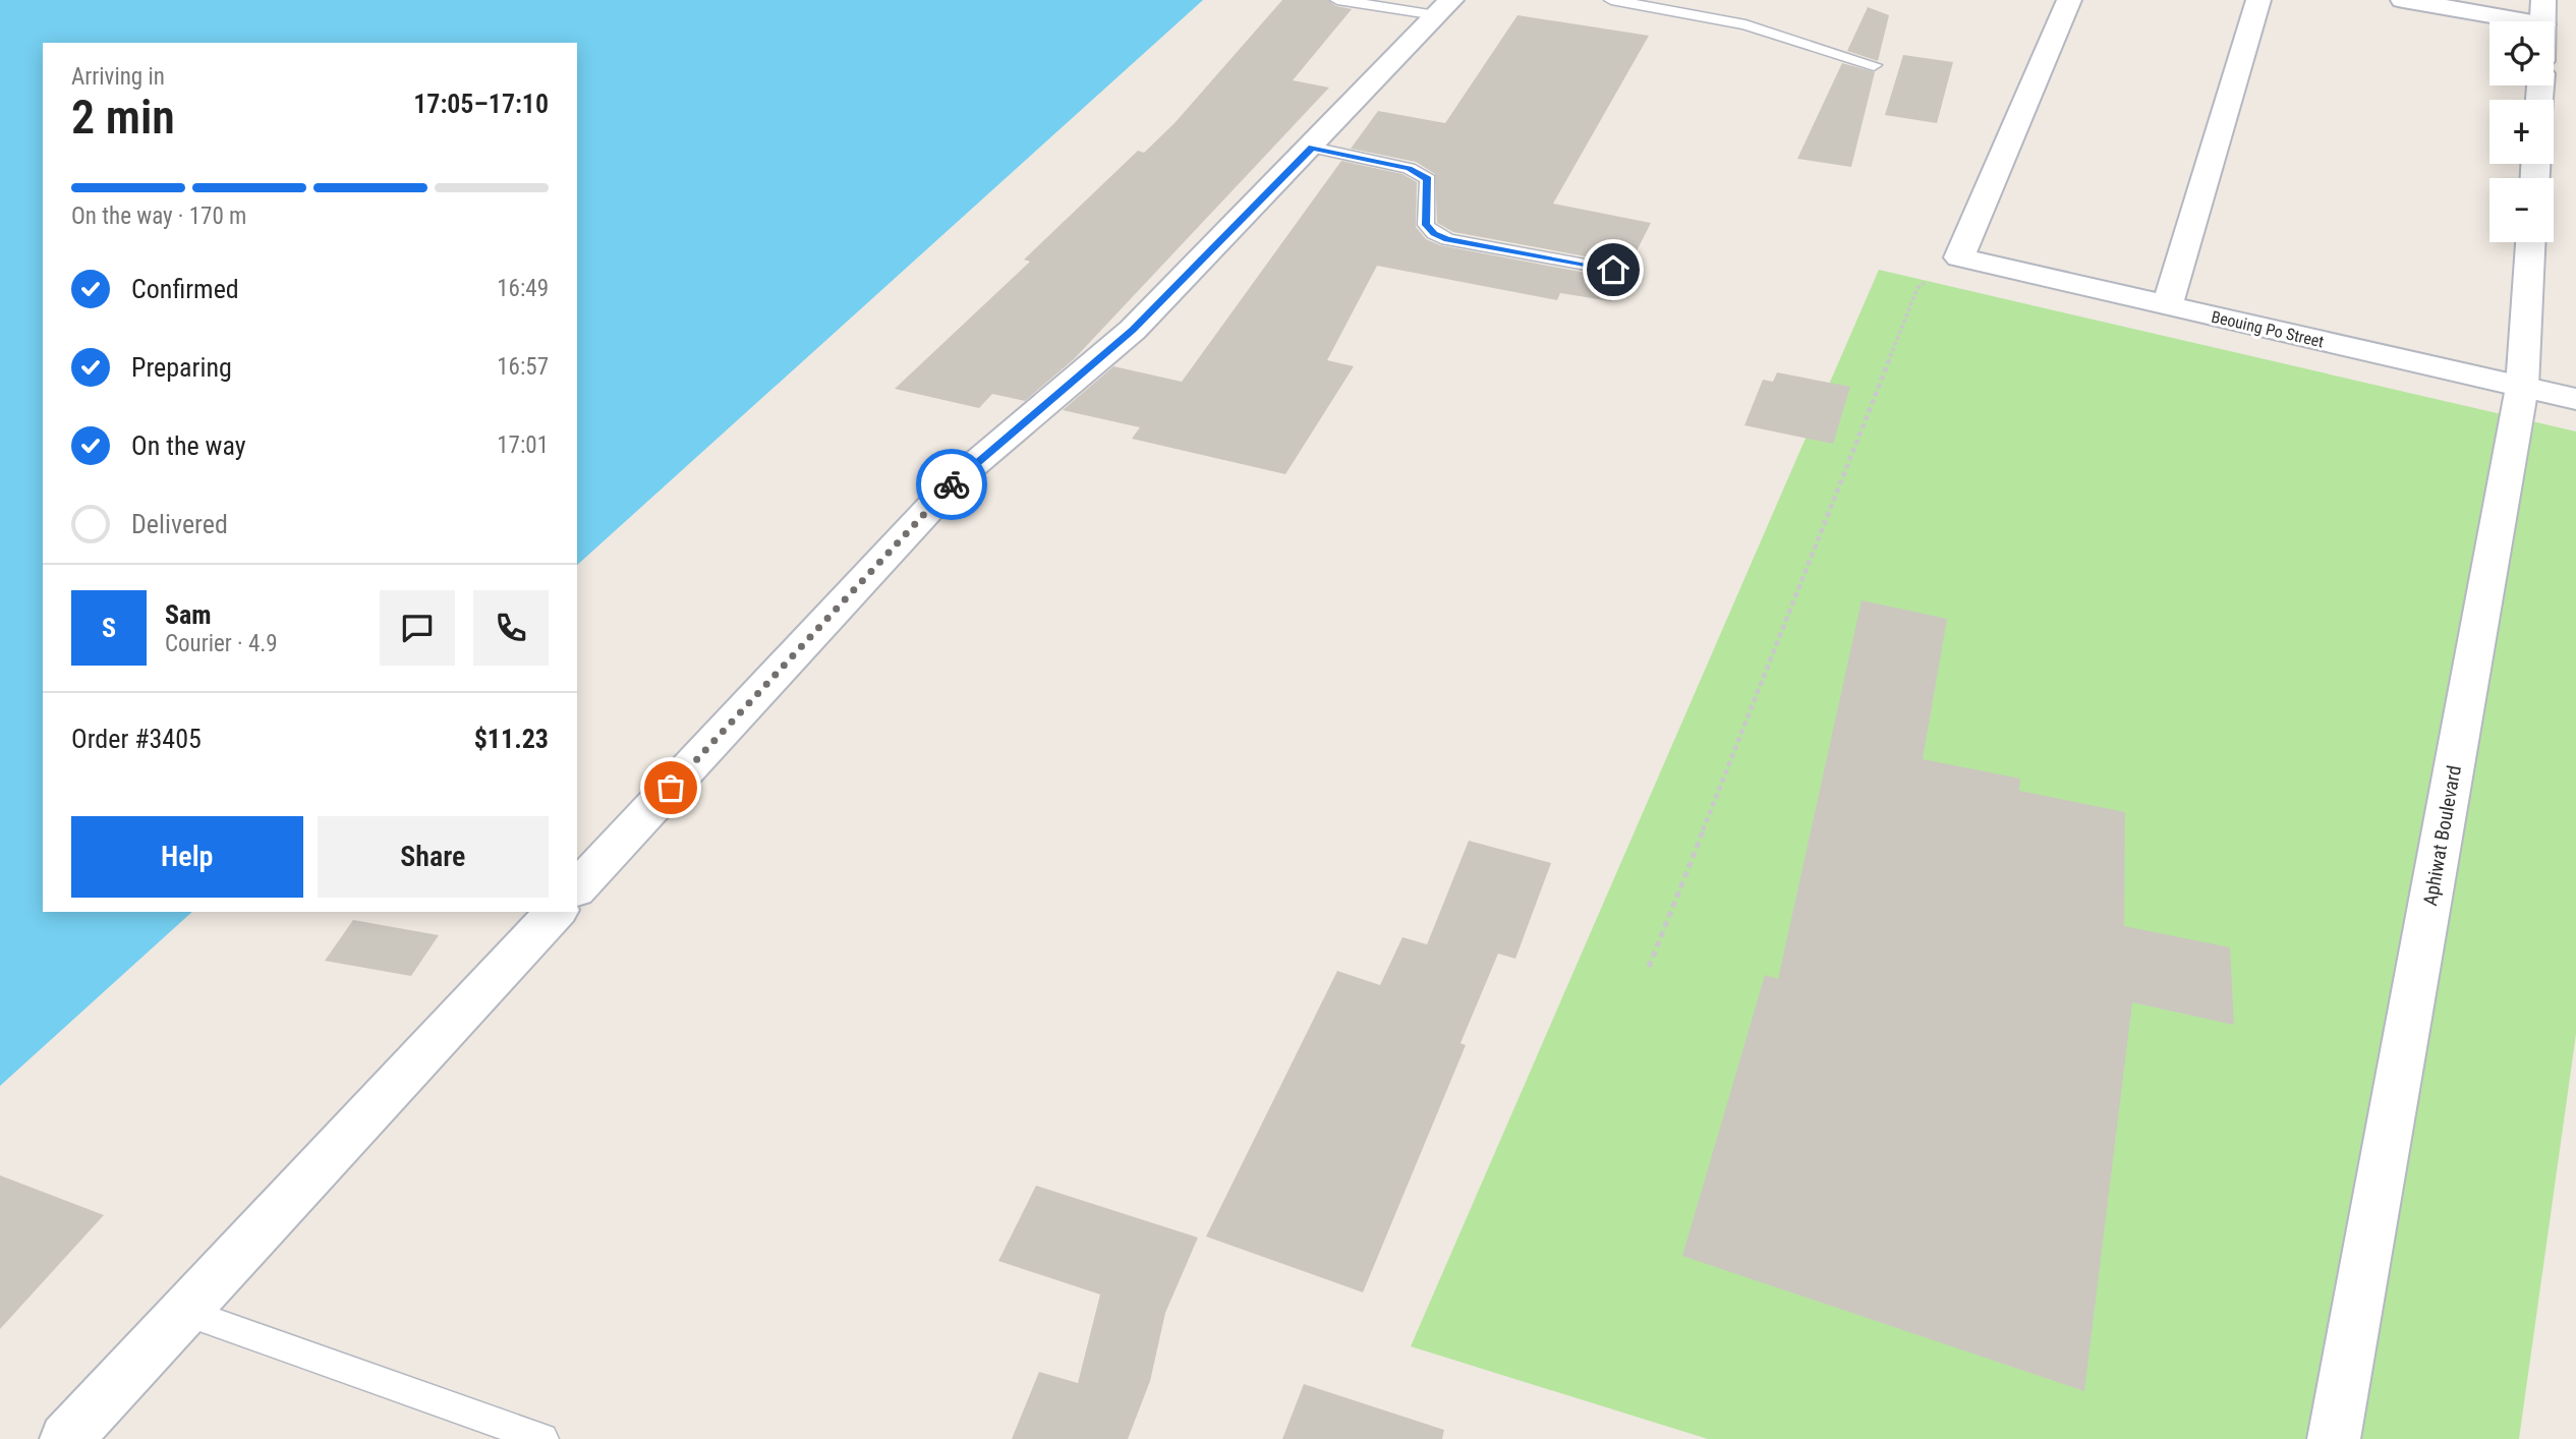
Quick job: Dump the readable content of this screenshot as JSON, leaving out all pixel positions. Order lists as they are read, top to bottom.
{
  "streets": {
    "street": ["Beouing Po Street", "Aphiwat Boulevard"]
  },
  "crossings": [
    ["Beouing Po Street", "Aphiwat Boulevard"]
  ],
  "page": {
    "map_buttons": ["+", "−"],
    "heading": ["2 min", "Arriving in", "17:05–17:10"],
    "panel": [
      "Sam",
      "Courier · 4.9",
      "Order #3405",
      "$11.23"
    ],
    "bar": "On the way · 170 m",
    "list": [
      ["Confirmed", "16:49"],
      ["Preparing", "16:57"],
      ["On the way", "17:01"],
      "Delivered"
    ],
    "round": "S",
    "buttons": ["Help", "Share"]
  }
}
